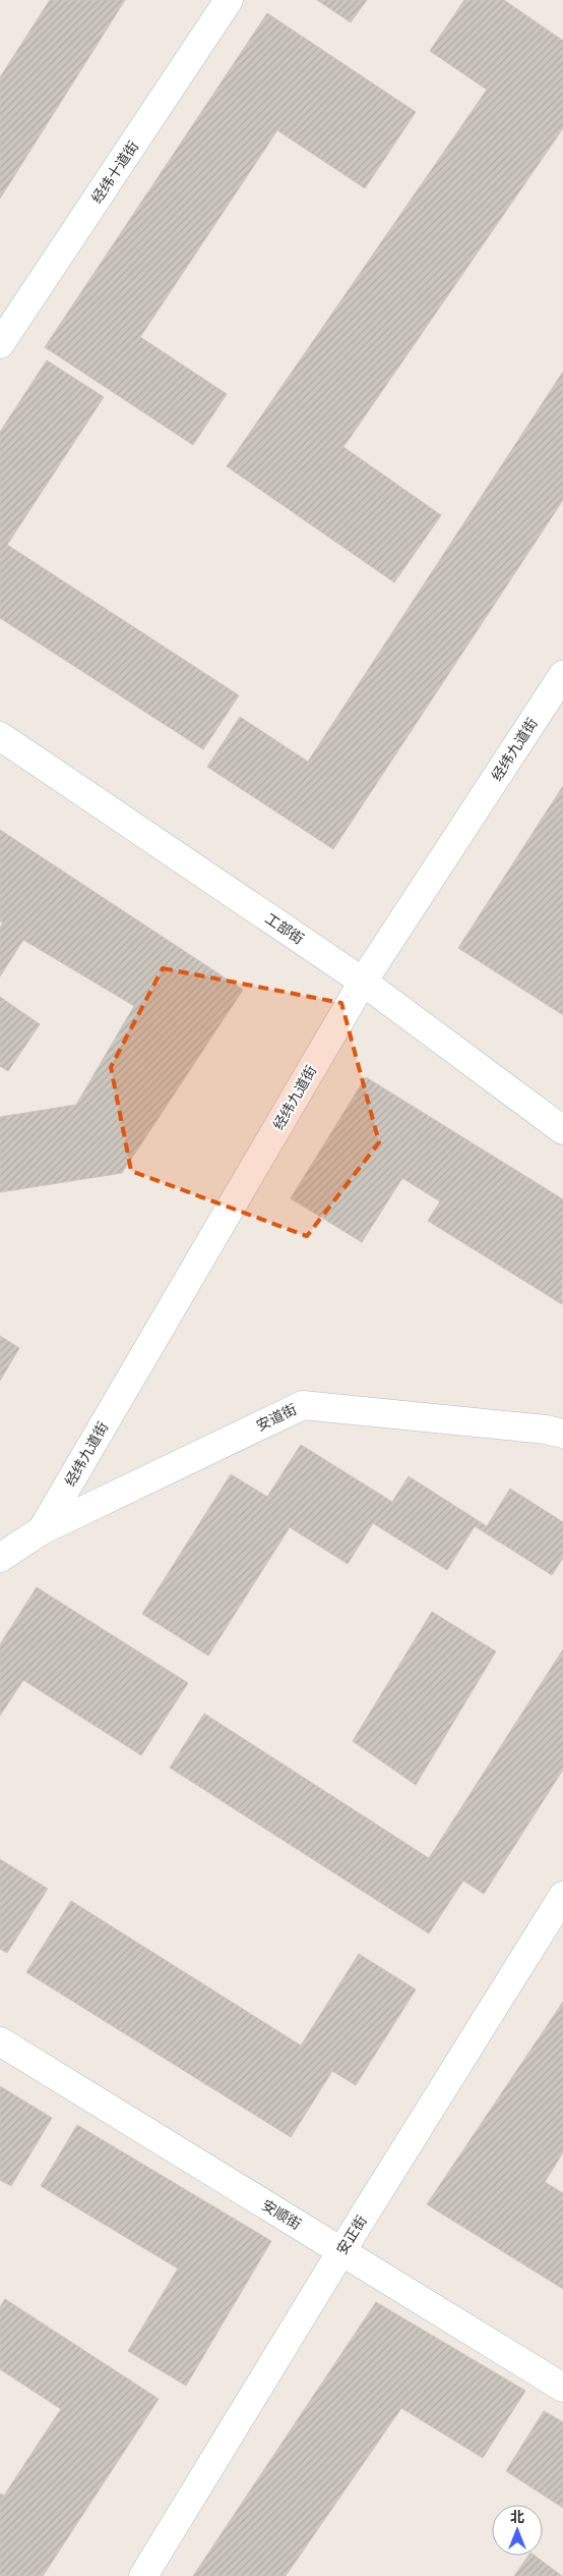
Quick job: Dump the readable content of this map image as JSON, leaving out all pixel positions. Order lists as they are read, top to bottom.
{
  "streets": {
    "street": [
      "经纬十道街",
      "经纬九道街",
      "工部街",
      "安道街",
      "安顺街",
      "安正街"
    ]
  },
  "crossings": [
    ["经纬九道街", "工部街"],
    ["经纬九道街", "安道街"],
    ["安顺街", "安正街"]
  ],
  "north": "top"
}
